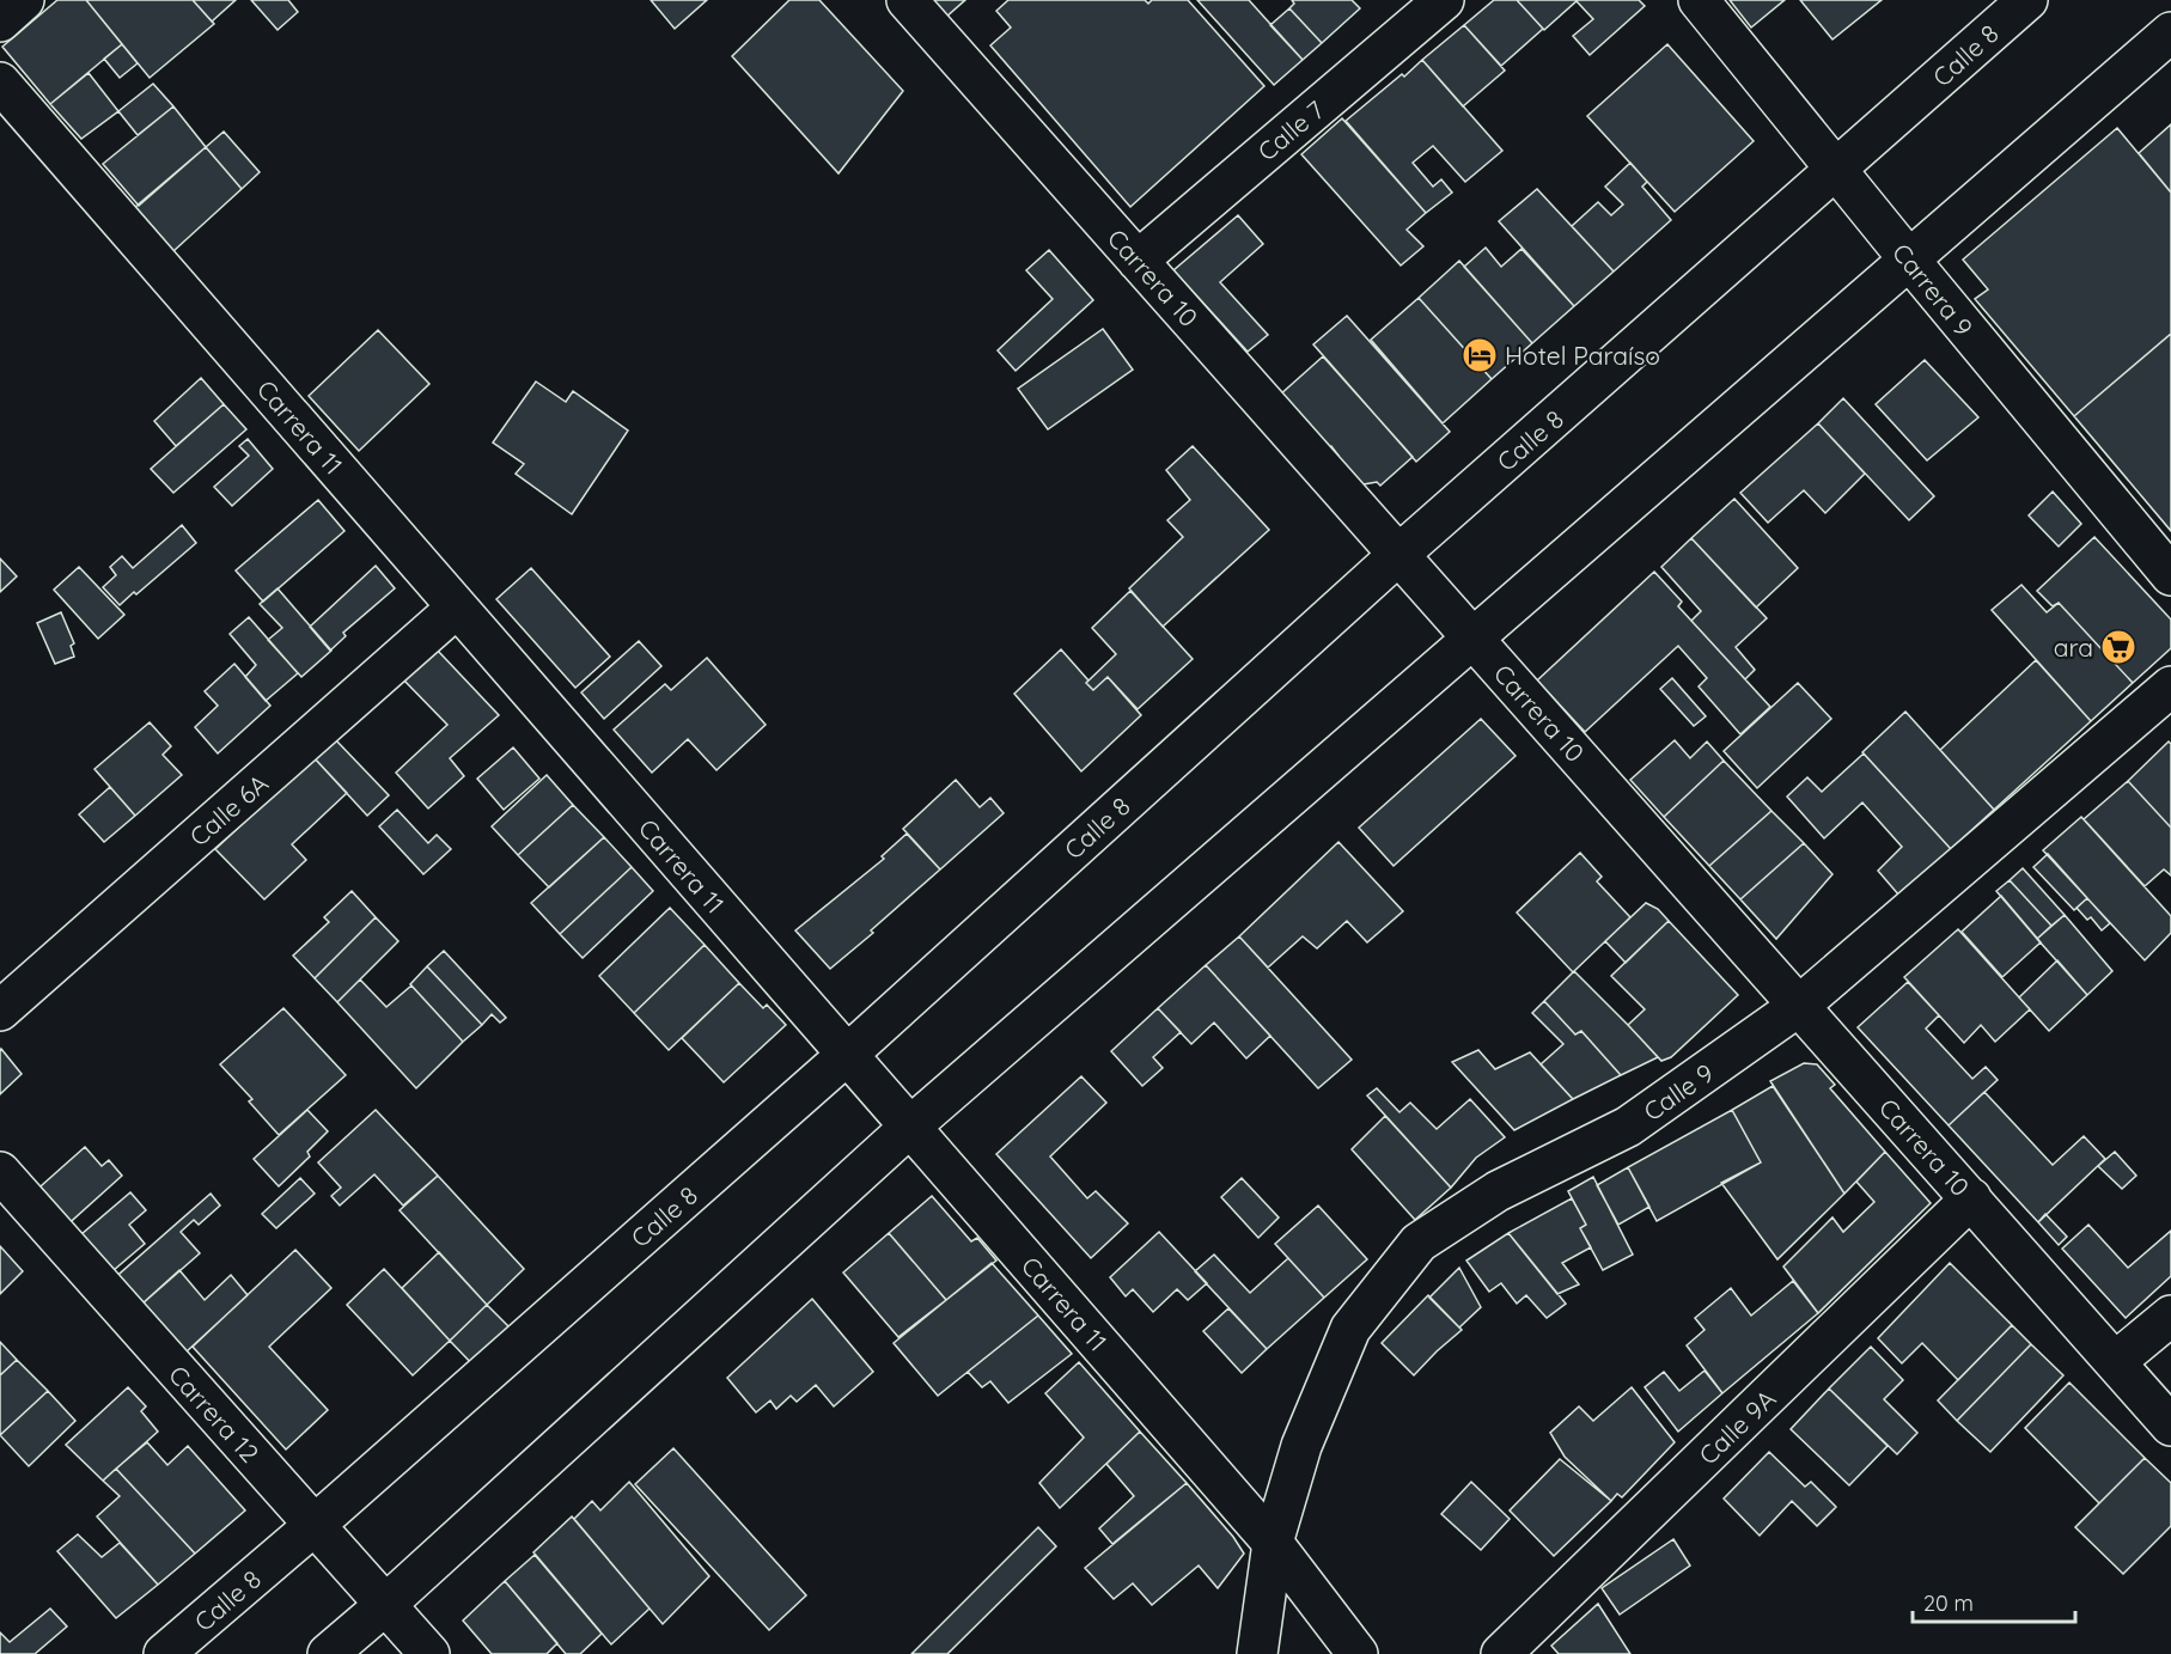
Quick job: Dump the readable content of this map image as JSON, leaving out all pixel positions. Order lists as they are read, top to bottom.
{
  "streets": {
    "street": [
      "Calle 8",
      "Calle 7",
      "Carrera 10",
      "Carrera 9",
      "Carrera 11",
      "Calle 6A",
      "Calle 9",
      "Carrera 12",
      "Calle 9A"
    ]
  },
  "crossings": [
    ["Calle 8", "Carrera 10"],
    ["Calle 8", "Carrera 9"],
    ["Calle 8", "Carrera 11"],
    ["Calle 8", "Carrera 12"],
    ["Calle 7", "Carrera 10"],
    ["Carrera 10", "Calle 9"],
    ["Carrera 10", "Calle 9A"],
    ["Carrera 11", "Calle 6A"],
    ["Carrera 11", "Calle 9"]
  ],
  "places": {
    "hotel": ["Hotel Paraíso"],
    "supermarket": ["ara"]
  },
  "scale_bar": "20 m"
}
